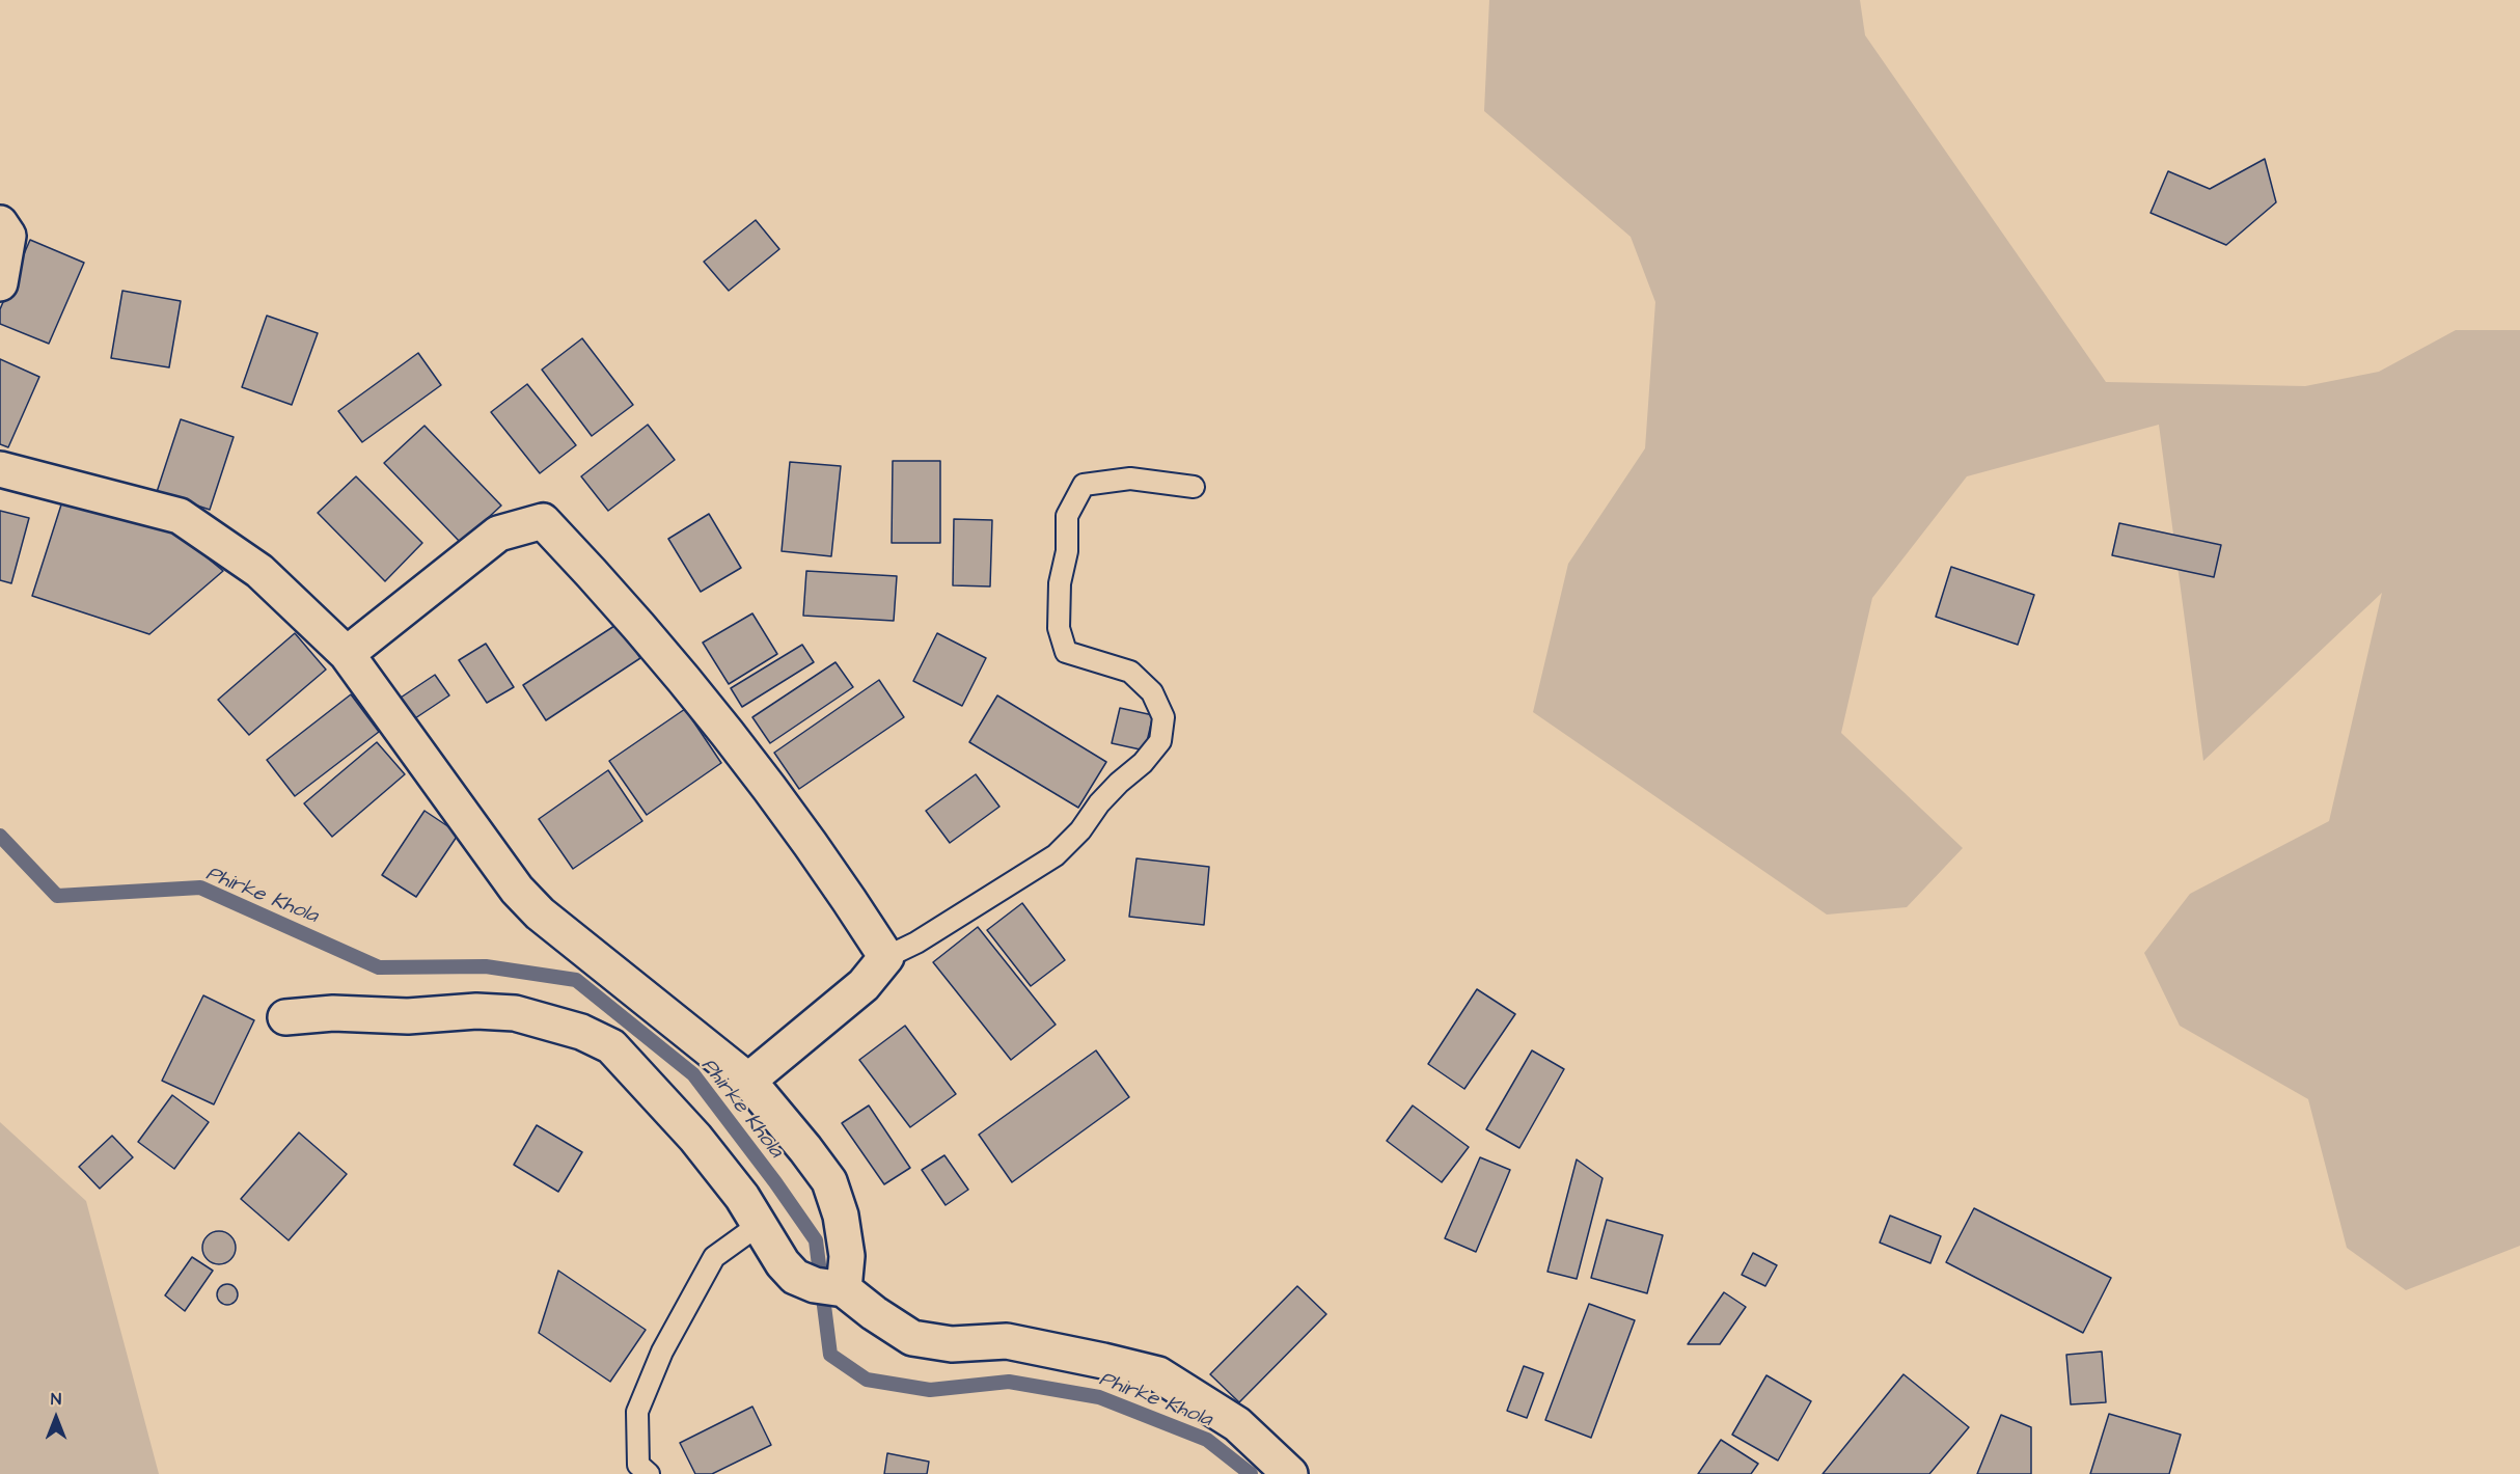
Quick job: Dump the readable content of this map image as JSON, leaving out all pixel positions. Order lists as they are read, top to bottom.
{
  "water": ["Phirke Khola"],
  "north": "top"
}
